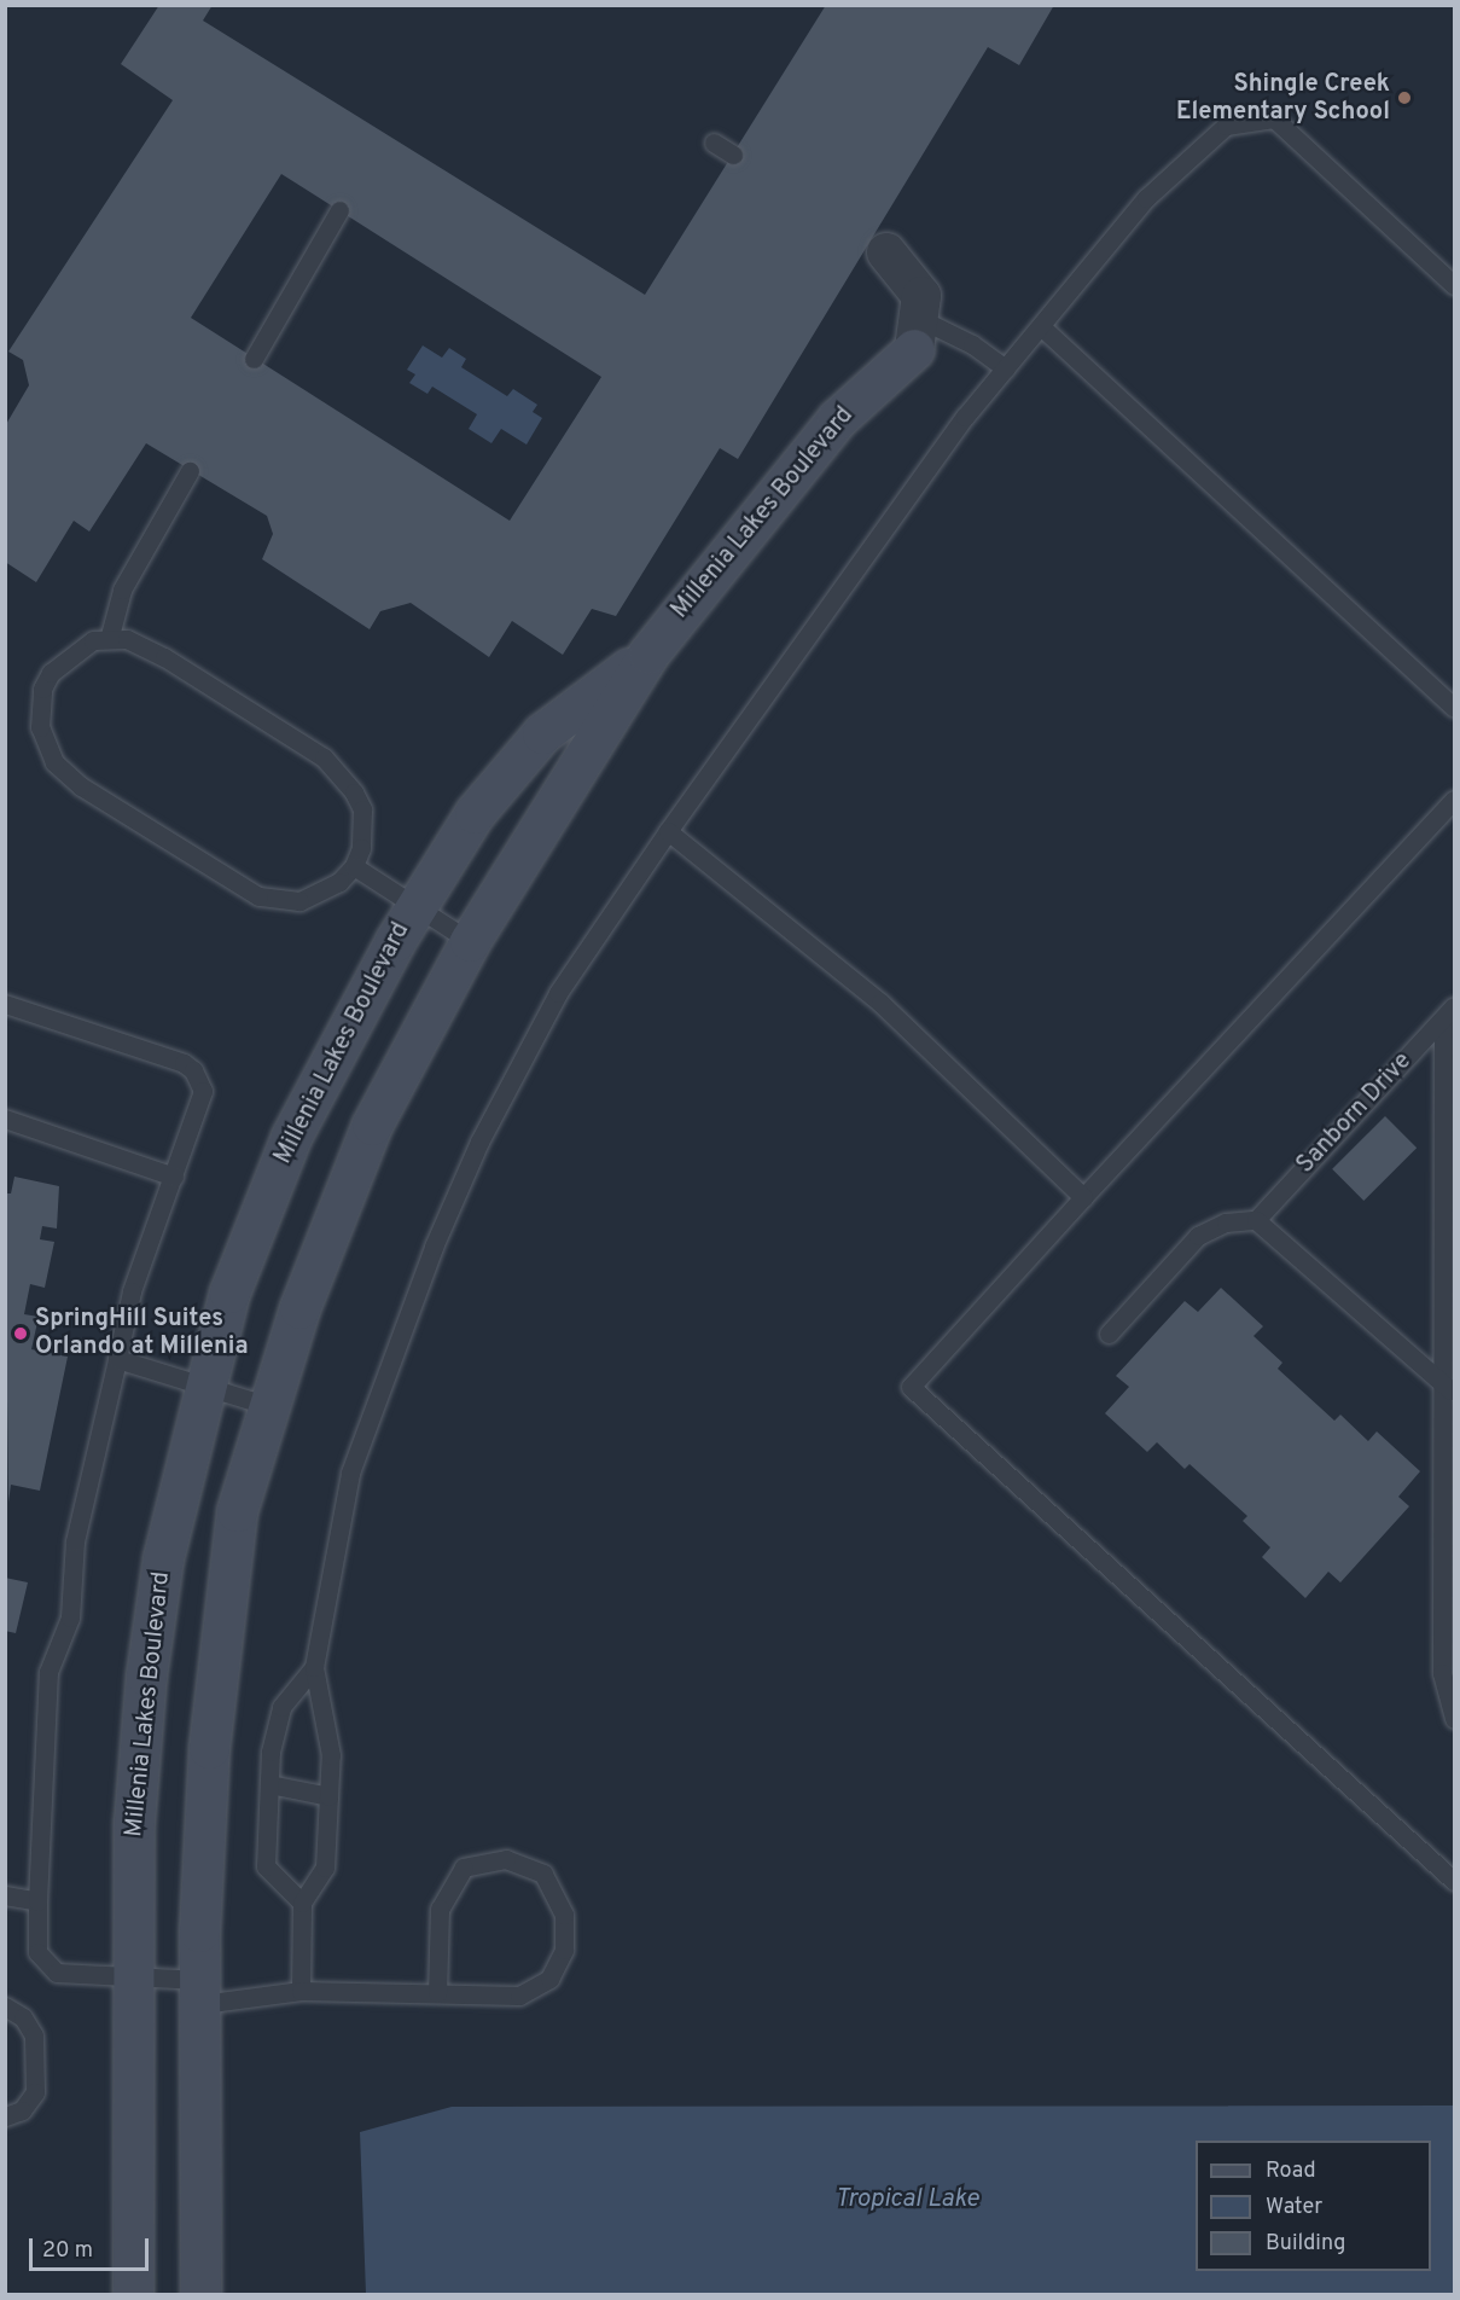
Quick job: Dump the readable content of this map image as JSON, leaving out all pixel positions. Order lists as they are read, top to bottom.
{
  "streets": {
    "street": ["Millenia Lakes Boulevard"],
    "lane": ["Sanborn Drive"]
  },
  "water": ["Tropical Lake"],
  "places": ["Shingle Creek Elementary School", "SpringHill Suites Orlando at Millenia"],
  "legend": ["Road", "Water", "Building"],
  "scale_bar": "20 m"
}
